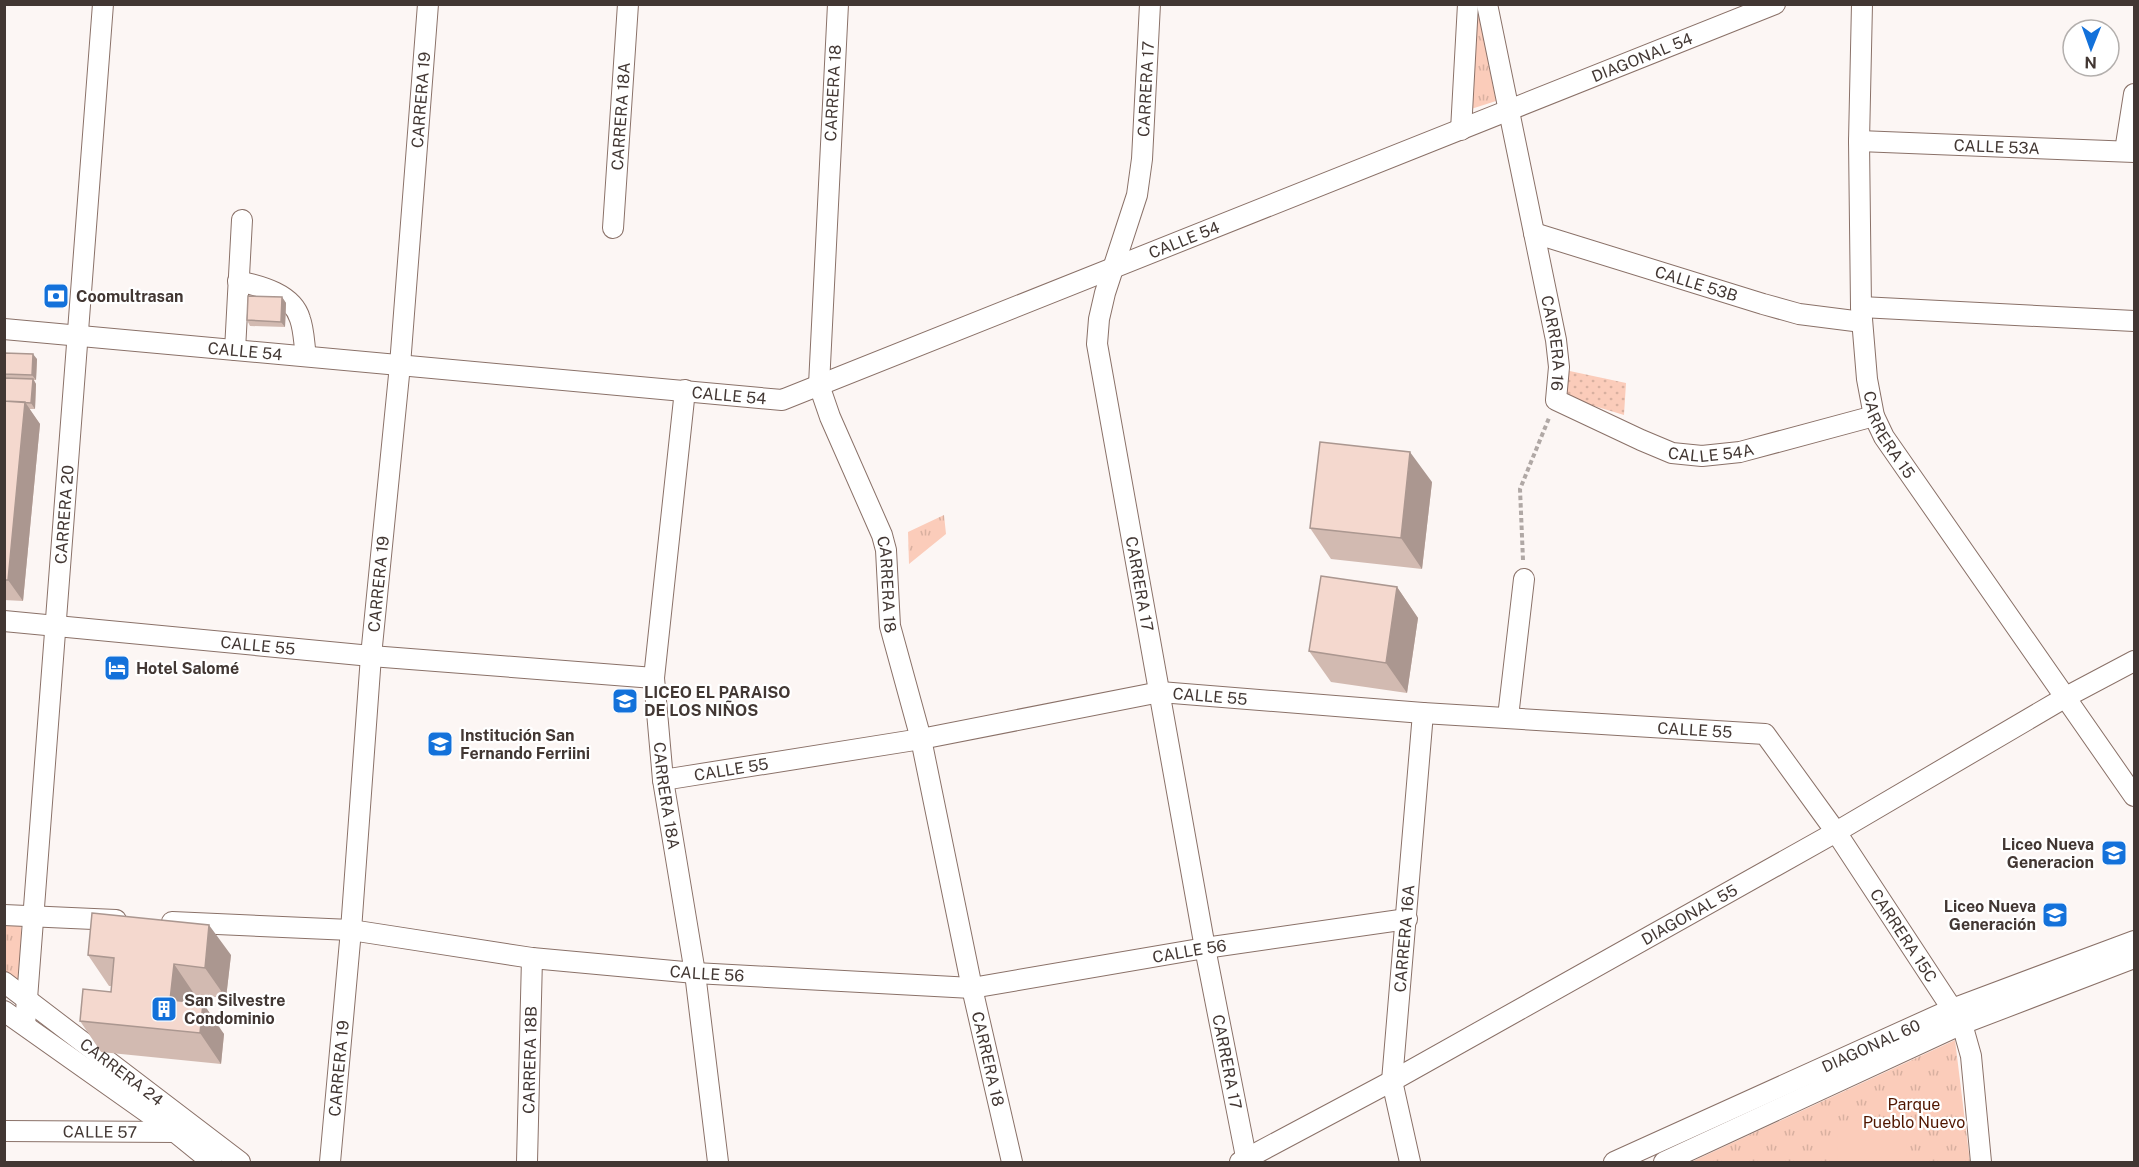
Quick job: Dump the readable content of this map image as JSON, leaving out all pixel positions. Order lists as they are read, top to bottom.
{
  "streets": {
    "street": [
      "DIAGONAL 54",
      "CARRERA 17",
      "CARRERA 18",
      "CARRERA 19",
      "CARRERA 18A",
      "CALLE 53A",
      "CALLE 54",
      "CALLE 53B",
      "CARRERA 16",
      "CARRERA 15",
      "CALLE 54A",
      "CARRERA 20",
      "CALLE 55",
      "DIAGONAL 55",
      "CARRERA 15C",
      "CARRERA 16A",
      "CALLE 56",
      "DIAGONAL 60",
      "CARRERA 18B",
      "CARRERA 24",
      "CALLE 57"
    ]
  },
  "crossings": [
    ["DIAGONAL 54", "CALLE 54"],
    ["DIAGONAL 54", "CARRERA 16"],
    ["CARRERA 17", "CALLE 54"],
    ["CARRERA 17", "CALLE 55"],
    ["CARRERA 17", "DIAGONAL 55"],
    ["CARRERA 17", "CALLE 56"],
    ["CARRERA 18", "CALLE 54"],
    ["CARRERA 18", "CALLE 55"],
    ["CARRERA 18", "CALLE 56"],
    ["CARRERA 19", "CALLE 54"],
    ["CARRERA 19", "CALLE 55"],
    ["CARRERA 19", "CALLE 56"],
    ["CARRERA 18A", "CALLE 54"],
    ["CARRERA 18A", "CALLE 55"],
    ["CARRERA 18A", "CALLE 56"],
    ["CALLE 53A", "CARRERA 15"],
    ["CALLE 54", "CARRERA 16"],
    ["CALLE 54", "CARRERA 20"],
    ["CALLE 53B", "CARRERA 16"],
    ["CALLE 53B", "CARRERA 15"],
    ["CARRERA 16", "CALLE 54A"],
    ["CARRERA 15", "CALLE 54A"],
    ["CARRERA 15", "DIAGONAL 55"],
    ["CARRERA 20", "CALLE 55"],
    ["CARRERA 20", "CALLE 56"],
    ["CARRERA 20", "CARRERA 24"],
    ["CALLE 55", "CARRERA 15C"],
    ["CALLE 55", "CARRERA 16A"],
    ["DIAGONAL 55", "CARRERA 15C"],
    ["DIAGONAL 55", "CARRERA 16A"],
    ["CARRERA 15C", "DIAGONAL 60"],
    ["CARRERA 16A", "CALLE 56"],
    ["CALLE 56", "CARRERA 18B"],
    ["CARRERA 24", "CALLE 57"]
  ],
  "parks": ["Parque Pueblo Nuevo"],
  "places": {
    "bank": ["Coomultrasan"],
    "hotel": ["Hotel Salomé"],
    "school or university": [
      "LICEO EL PARAISO DE LOS NIÑOS",
      "Institución San Fernando Ferriini",
      "Liceo Nueva Generacion",
      "Liceo Nueva Generación"
    ],
    "building": ["San Silvestre Condominio"]
  },
  "north": "bottom"
}
